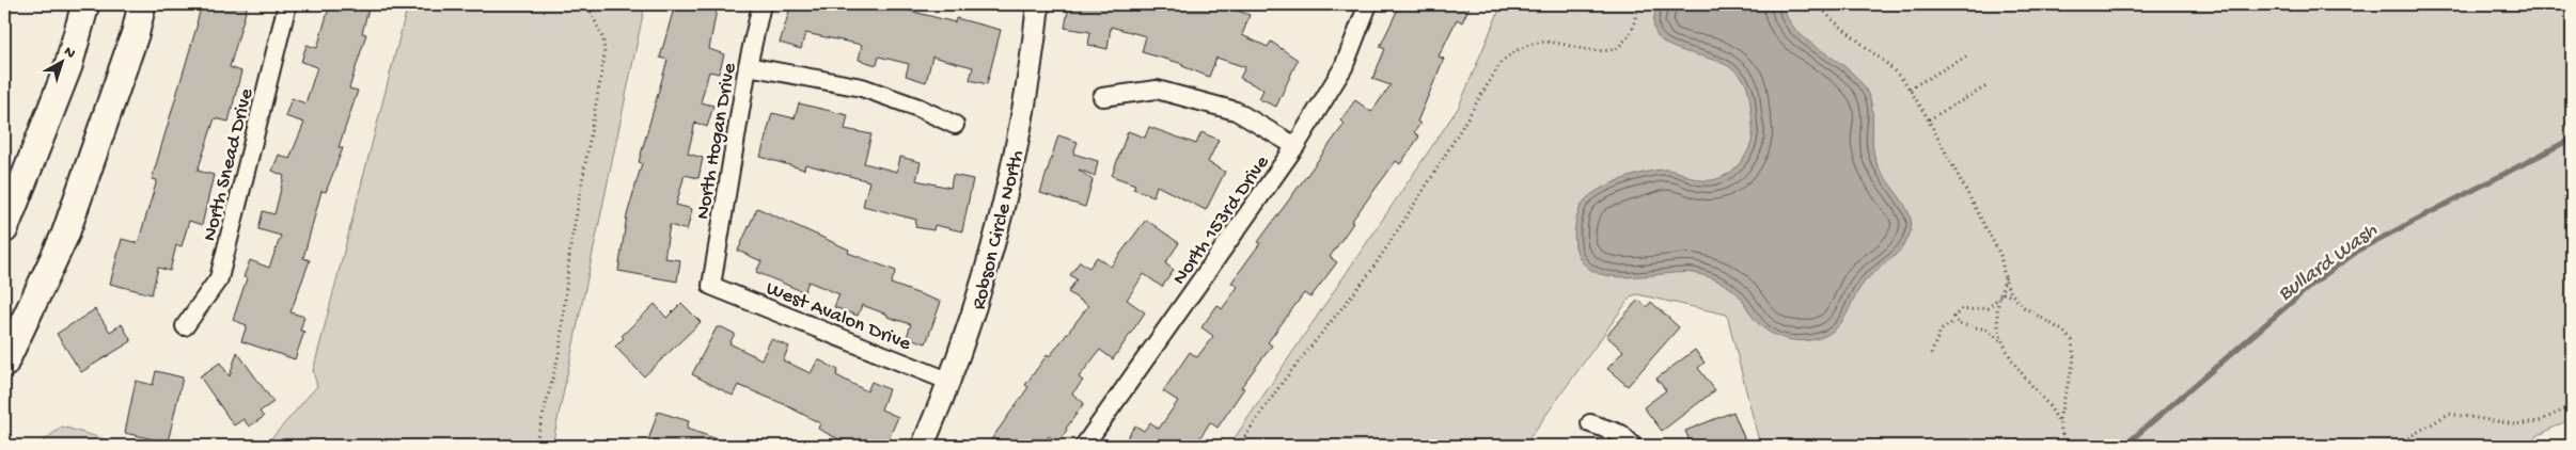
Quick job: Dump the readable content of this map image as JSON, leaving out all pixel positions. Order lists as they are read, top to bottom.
{
  "streets": {
    "street": [
      "North Hogan Drive",
      "North Snead Drive",
      "North 153rd Drive",
      "Robson Circle North",
      "West Avalon Drive"
    ]
  },
  "crossings": [
    ["North Hogan Drive", "West Avalon Drive"],
    ["Robson Circle North", "West Avalon Drive"]
  ],
  "water": ["Bullard Wash"],
  "north": "top right"
}
